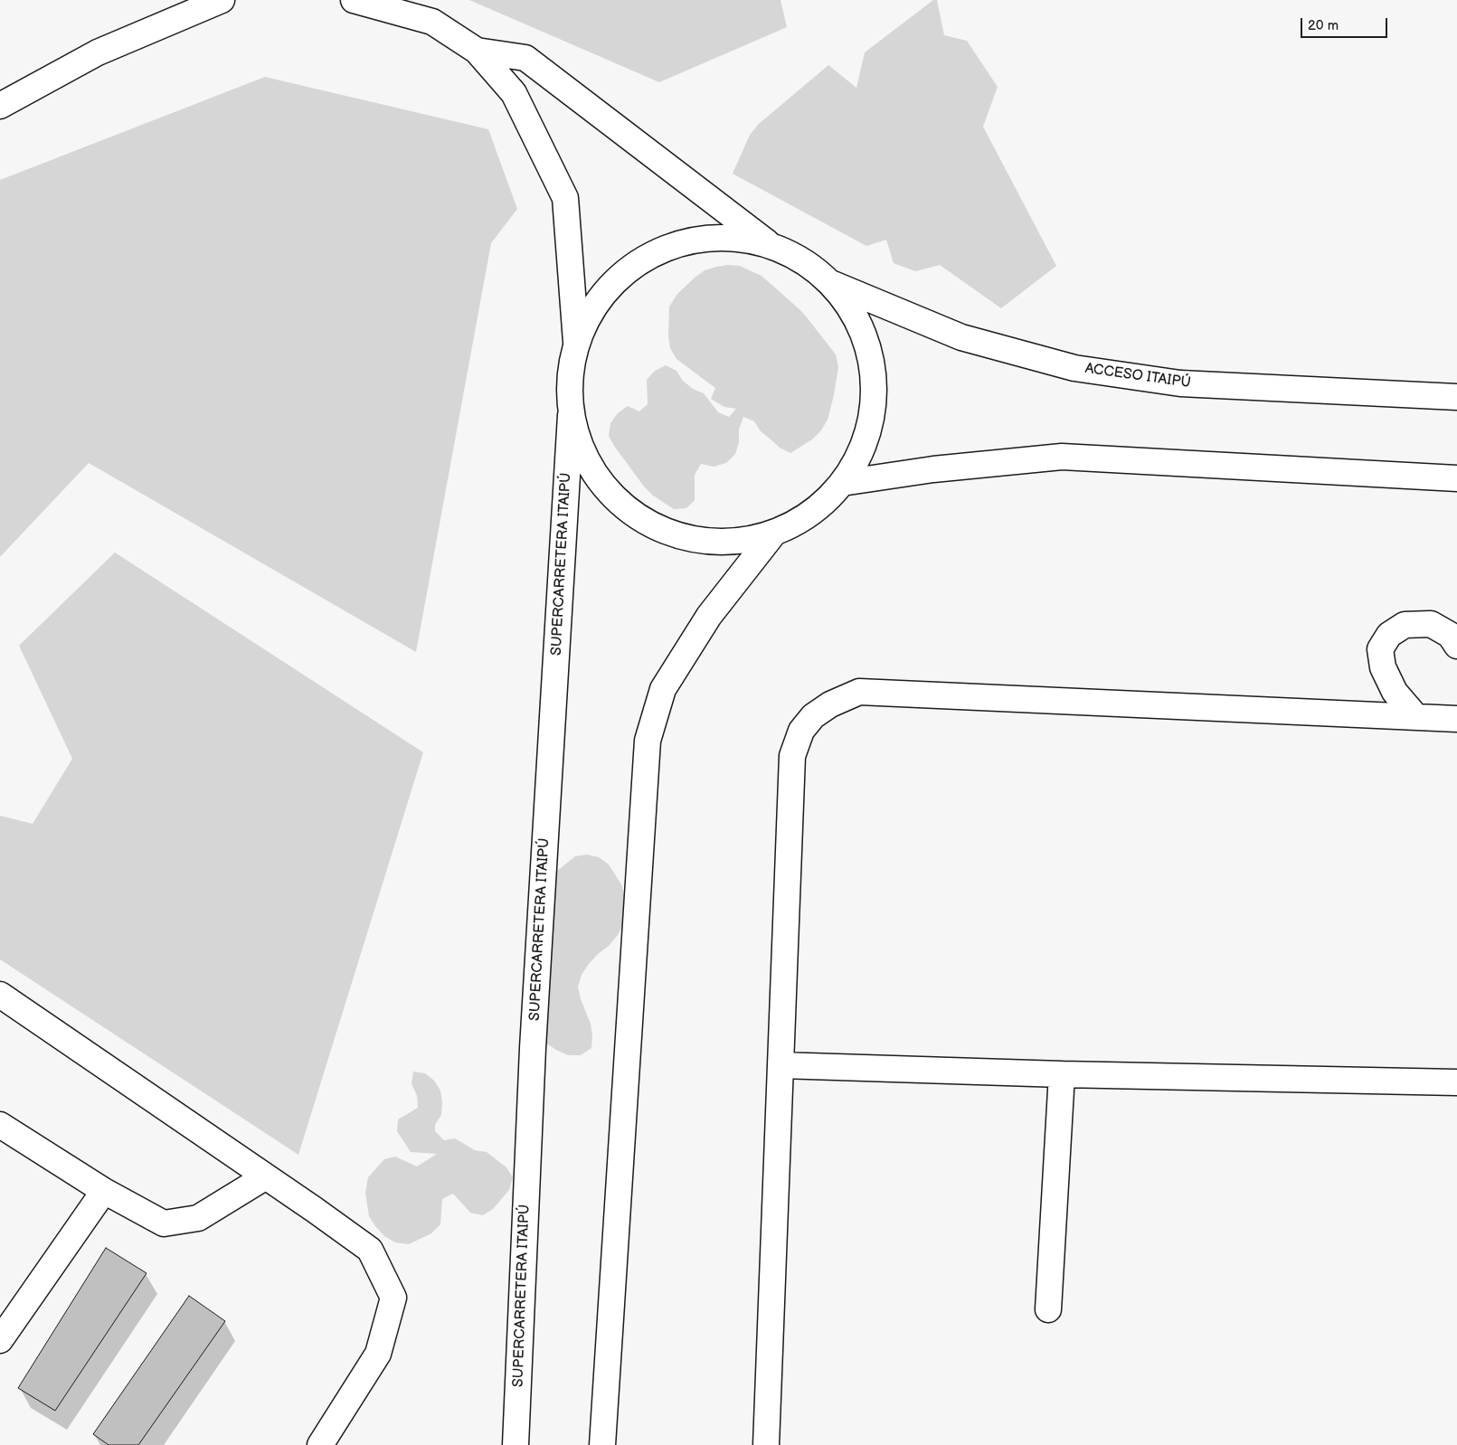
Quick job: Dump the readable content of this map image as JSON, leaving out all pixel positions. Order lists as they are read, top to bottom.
{
  "streets": {
    "street": ["ACCESO ITAIPÚ", "SUPERCARRETERA ITAIPÚ"]
  },
  "crossings": [
    ["ACCESO ITAIPÚ", "SUPERCARRETERA ITAIPÚ"]
  ],
  "scale_bar": "20 m"
}
